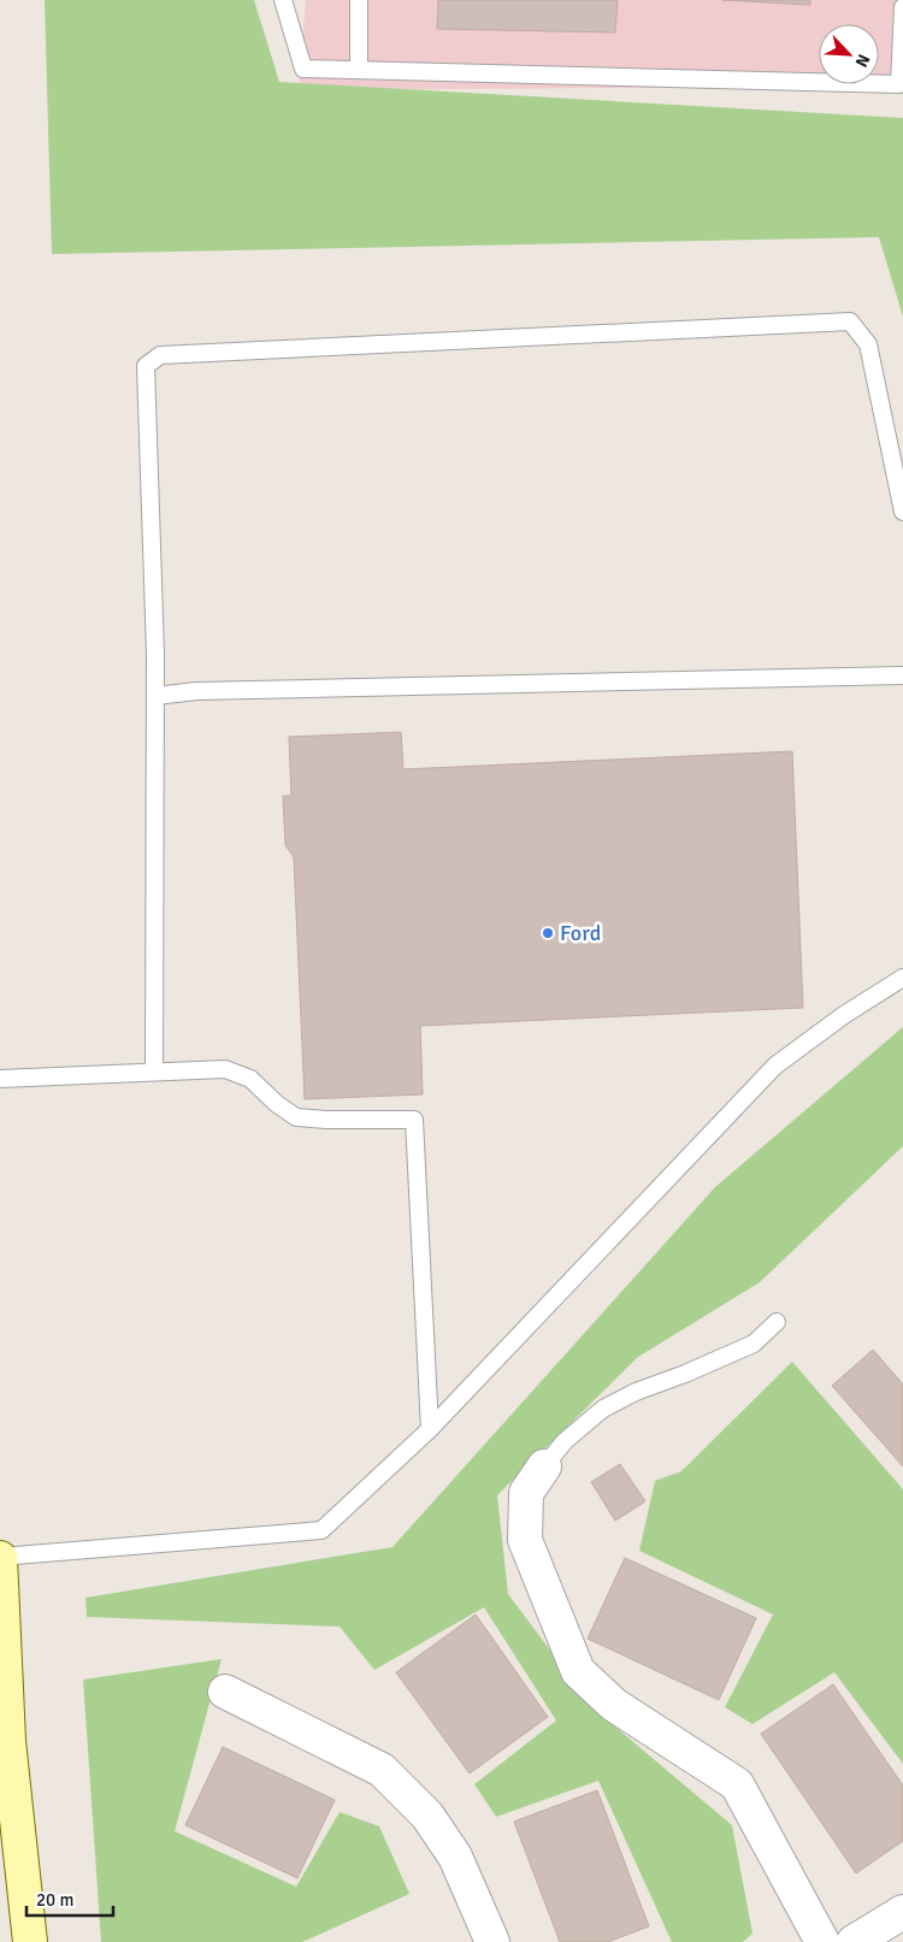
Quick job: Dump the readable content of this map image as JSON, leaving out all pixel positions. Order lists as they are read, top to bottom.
{
  "places": ["Ford"],
  "scale_bar": "20 m",
  "north": "bottom right"
}
